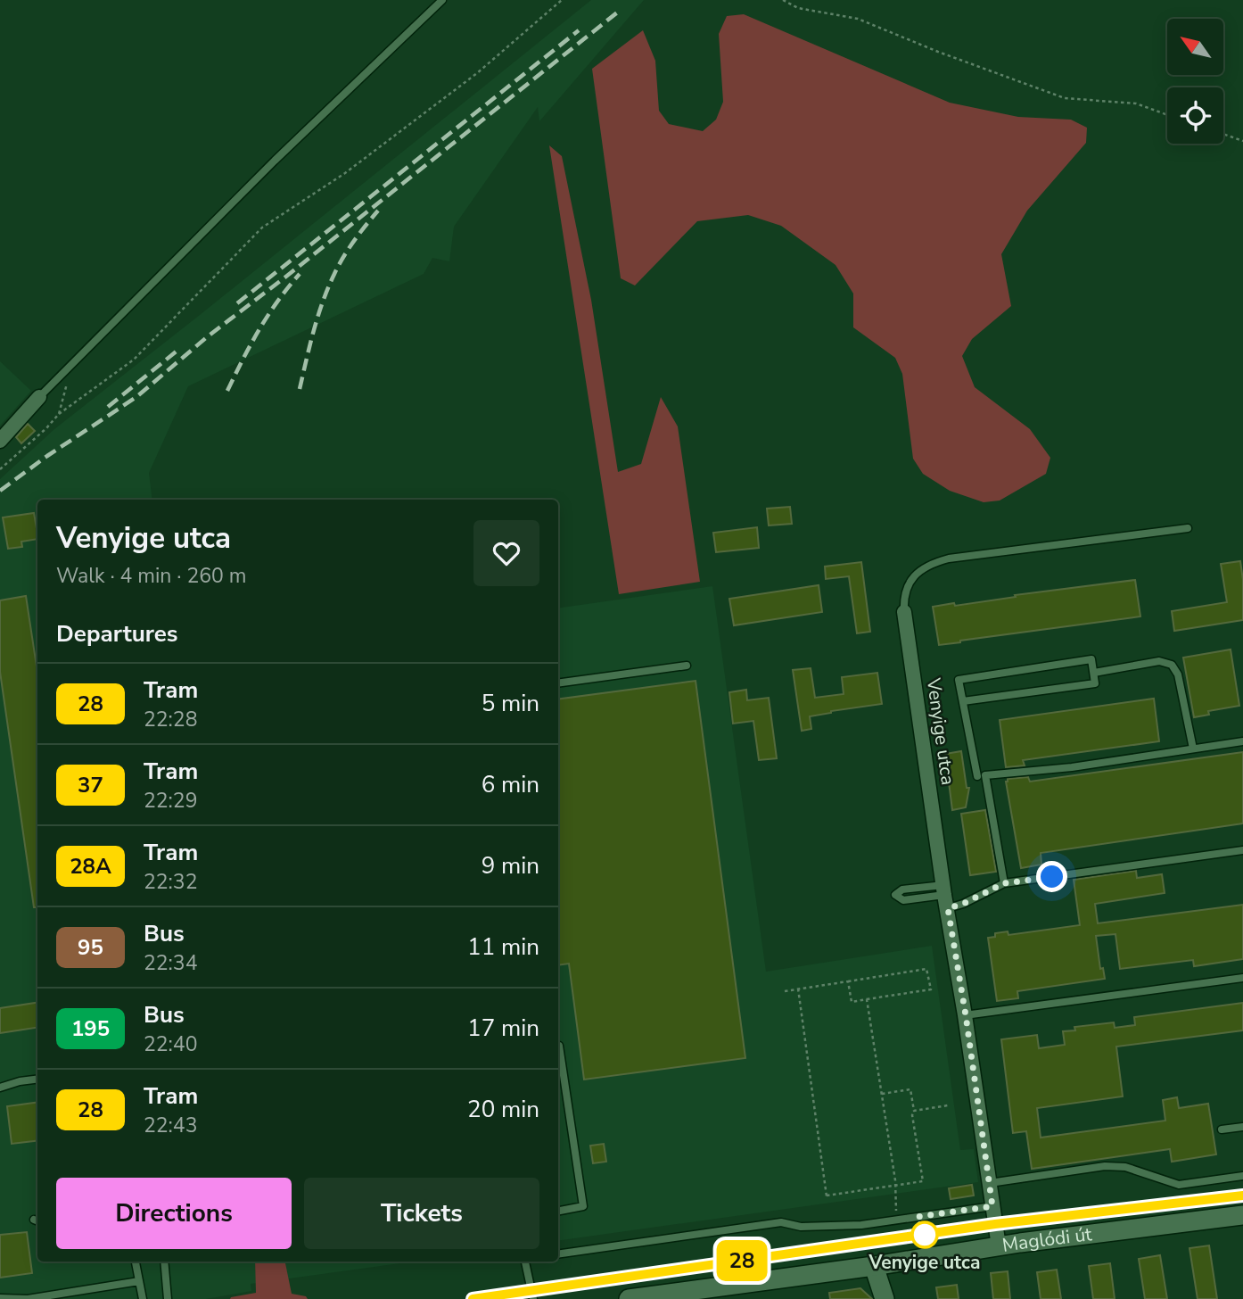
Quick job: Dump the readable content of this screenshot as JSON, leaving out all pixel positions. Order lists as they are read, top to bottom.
{
  "streets": {
    "street": ["Venyige utca", "Maglódi út"]
  },
  "crossings": [
    ["Venyige utca", "Maglódi út"]
  ],
  "places": ["Venyige utca"],
  "lines": ["tram line 28"],
  "north": "top left",
  "page": {
    "on_map": "28",
    "heading": [
      ["Venyige utca", "Walk · 4 min · 260 m"],
      "Departures"
    ],
    "list": [
      {
        "mark": "28",
        "name": "Tram",
        "note": "22:28",
        "value": "5 min"
      },
      {
        "mark": "37",
        "name": "Tram",
        "note": "22:29",
        "value": "6 min"
      },
      {
        "mark": "28A",
        "name": "Tram",
        "note": "22:32",
        "value": "9 min"
      },
      {
        "mark": "95",
        "name": "Bus",
        "note": "22:34",
        "value": "11 min"
      },
      {
        "mark": "195",
        "name": "Bus",
        "note": "22:40",
        "value": "17 min"
      },
      {
        "mark": "28",
        "name": "Tram",
        "note": "22:43",
        "value": "20 min"
      }
    ],
    "buttons": ["Directions", "Tickets"]
  }
}
